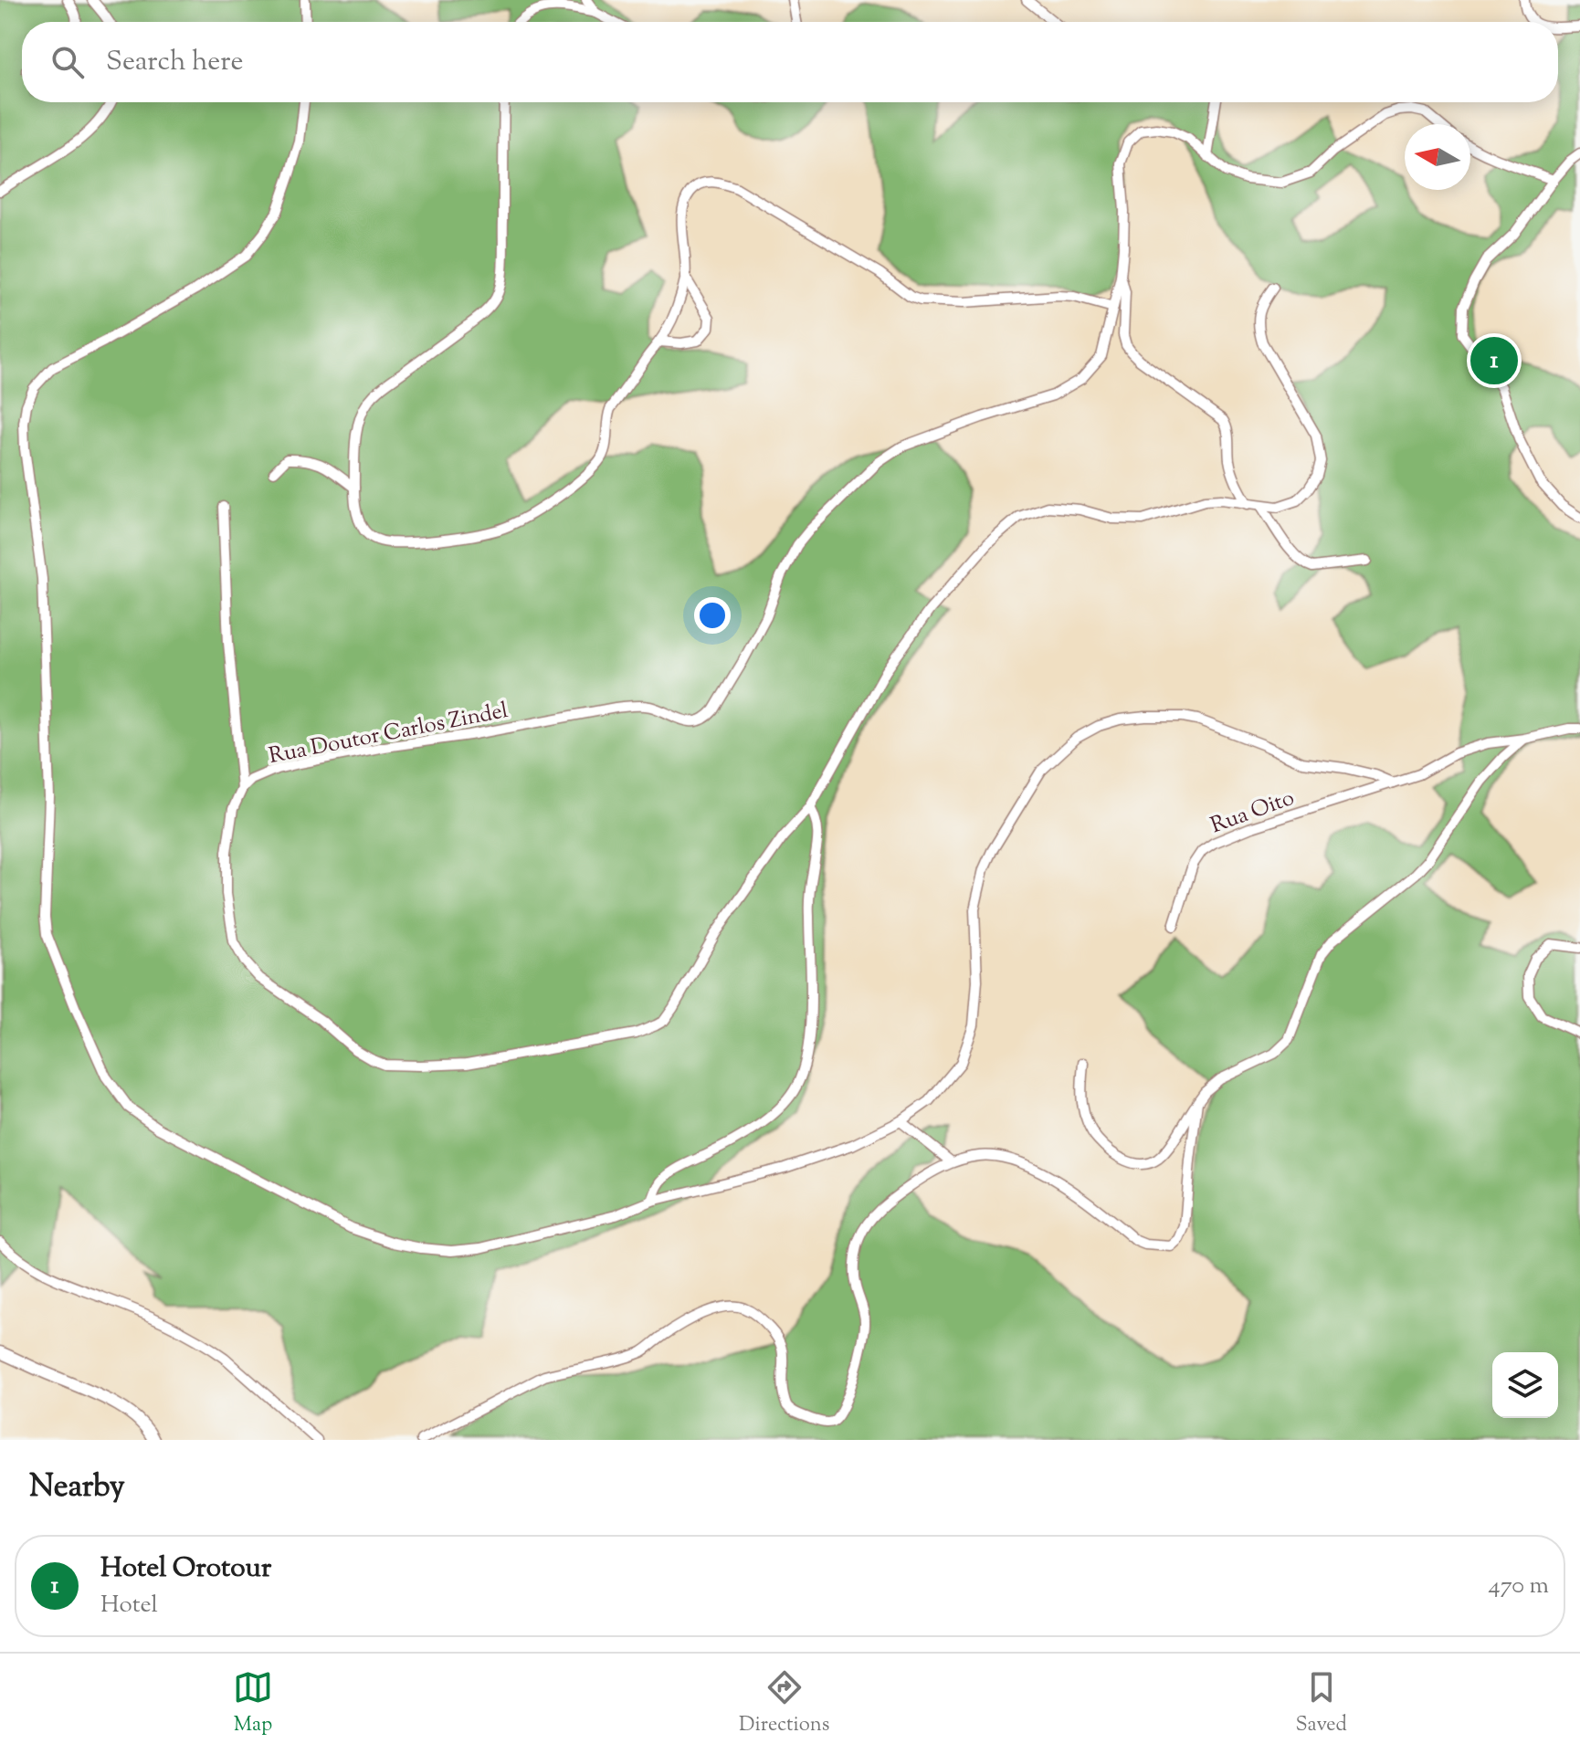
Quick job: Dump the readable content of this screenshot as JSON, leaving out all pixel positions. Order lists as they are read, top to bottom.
{
  "streets": {
    "street": ["Rua Doutor Carlos Zindel", "Rua Oito"]
  },
  "north": "left",
  "page": {
    "search": "Search here",
    "pins": "1",
    "heading": "Nearby",
    "list": [
      {
        "mark": "1",
        "name": "Hotel Orotour",
        "note": "Hotel",
        "value": "470 m"
      }
    ],
    "nav": ["Map", "Directions", "Saved"]
  }
}
